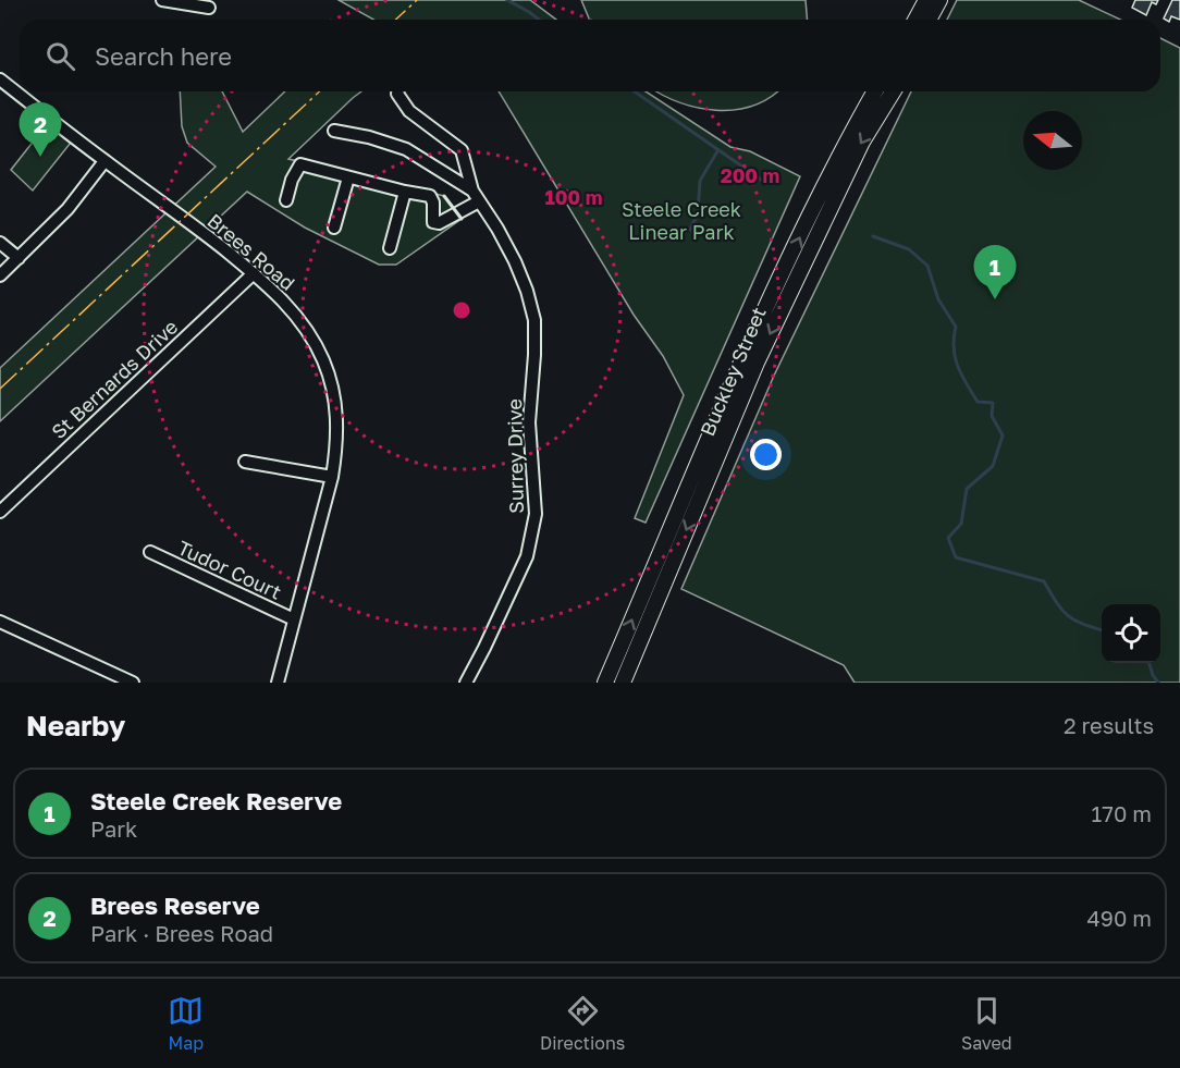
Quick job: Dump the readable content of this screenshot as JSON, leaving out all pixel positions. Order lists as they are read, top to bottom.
{
  "streets": {
    "main road": ["Buckley Street"],
    "street": [
      "Brees Road",
      "St Bernards Drive",
      "Surrey Drive",
      "Tudor Court"
    ]
  },
  "crossings": [
    ["Brees Road", "St Bernards Drive"],
    ["Brees Road", "Tudor Court"]
  ],
  "parks": ["Steele Creek Linear Park"],
  "north": "left",
  "page": {
    "search": "Search here",
    "pins": ["2", "1"],
    "heading": ["Nearby", "2 results"],
    "list": [
      {
        "mark": "1",
        "name": "Steele Creek Reserve",
        "note": "Park",
        "value": "170 m"
      },
      {
        "mark": "2",
        "name": "Brees Reserve",
        "note": "Park · Brees Road",
        "value": "490 m"
      }
    ],
    "nav": ["Map", "Directions", "Saved"]
  },
  "rings": ["200 m", "100 m"]
}
